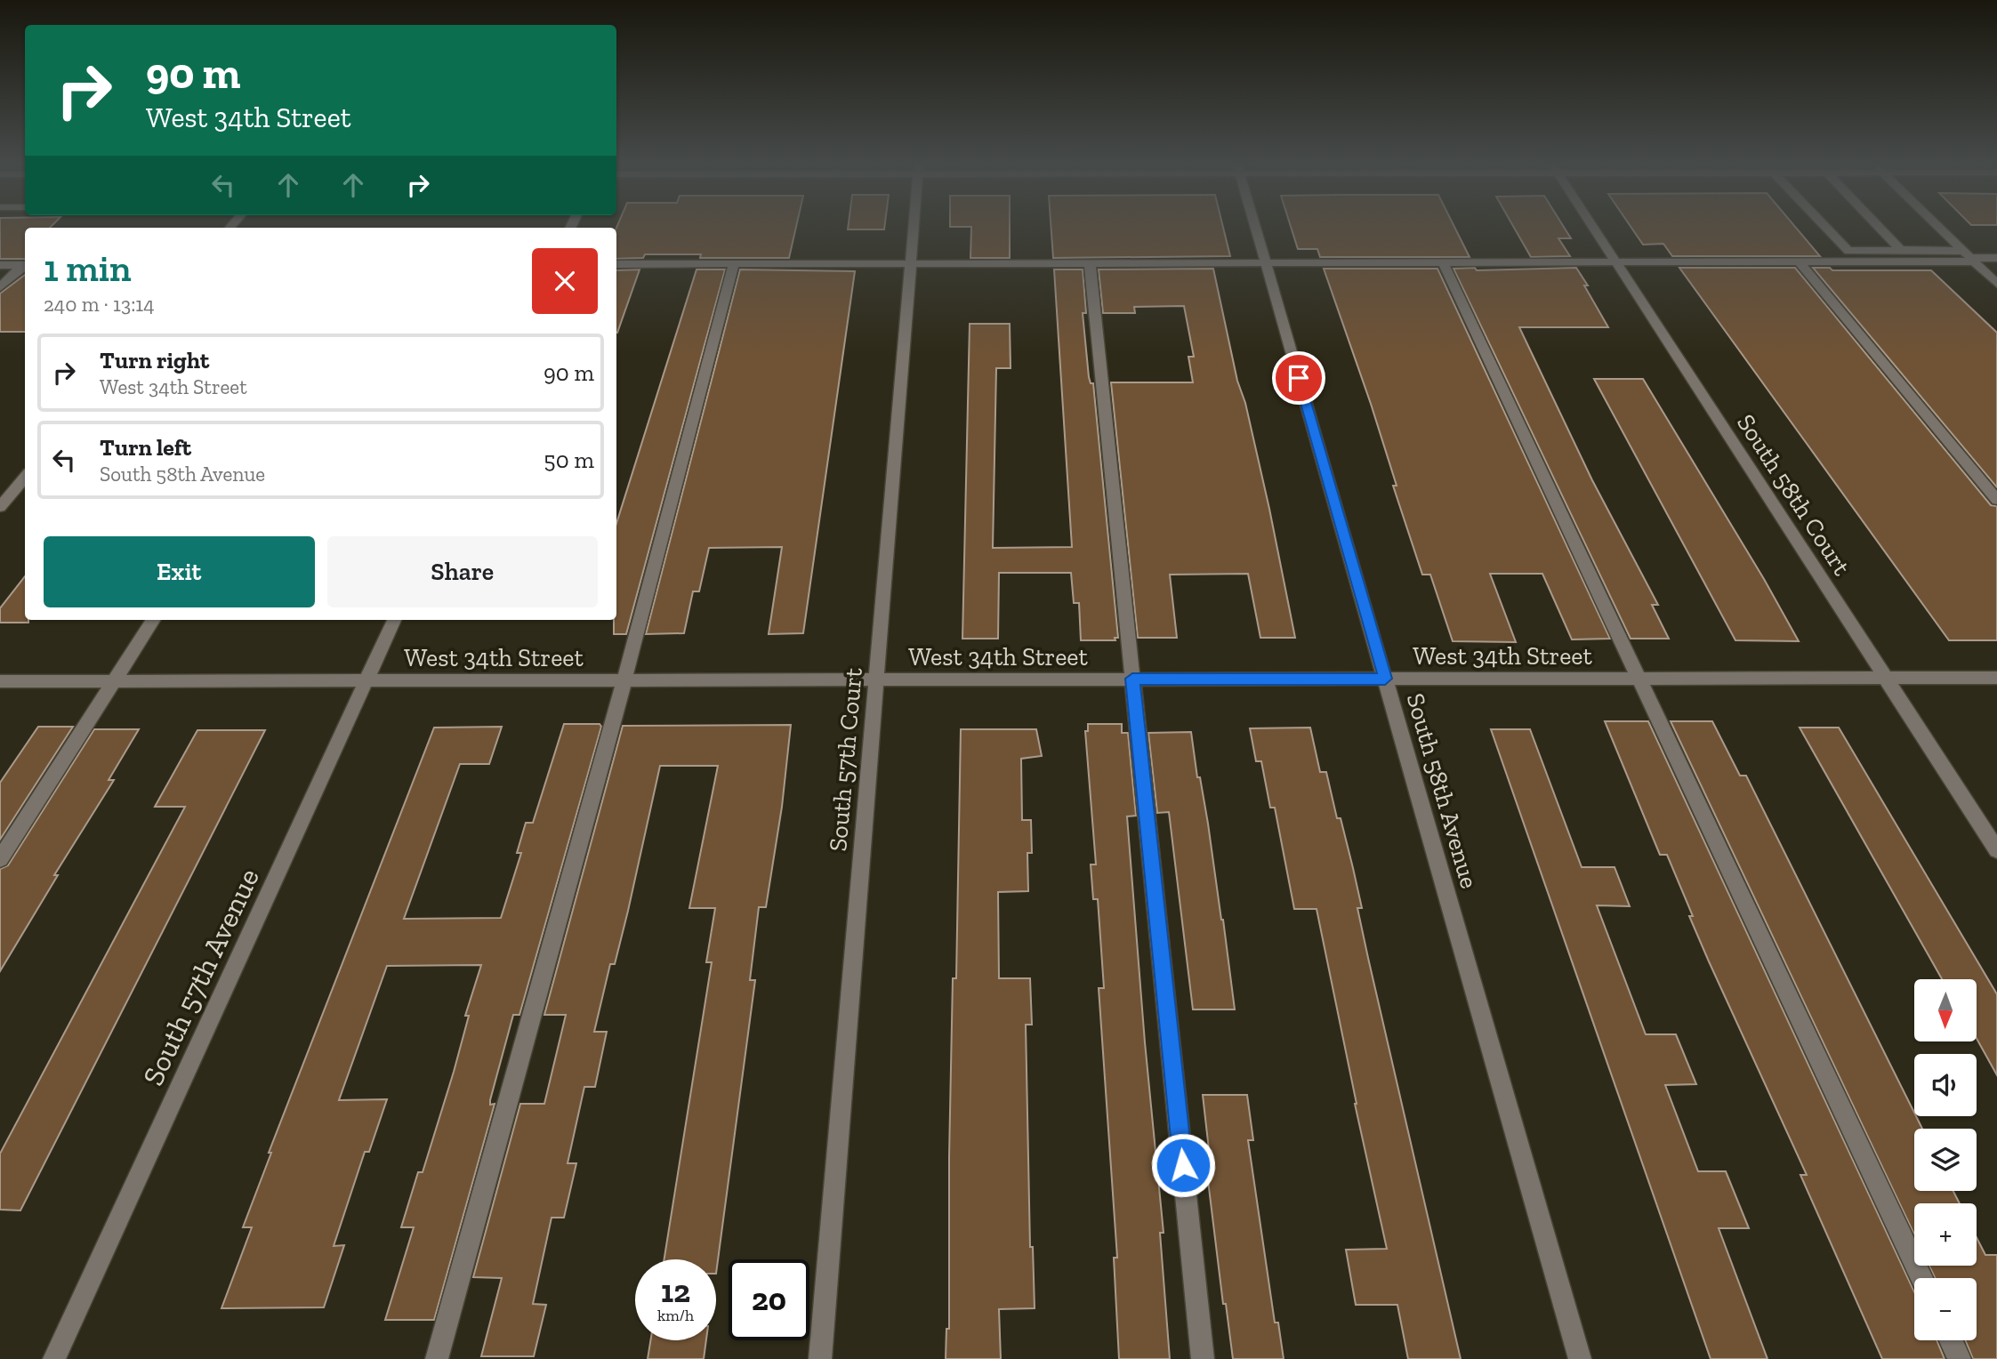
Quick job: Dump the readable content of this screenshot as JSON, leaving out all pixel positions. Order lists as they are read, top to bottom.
{
  "streets": {
    "street": [
      "South 58th Court",
      "West 34th Street",
      "South 57th Court",
      "South 58th Avenue",
      "South 57th Avenue"
    ]
  },
  "crossings": [
    ["South 58th Court", "West 34th Street"],
    ["West 34th Street", "South 57th Court"],
    ["West 34th Street", "South 58th Avenue"],
    ["West 34th Street", "South 57th Avenue"]
  ],
  "north": "bottom",
  "page": {
    "turn": ["90 m", "West 34th Street"],
    "heading": ["1 min", "240 m · 13:14"],
    "list": [
      {
        "name": "Turn right",
        "note": "West 34th Street",
        "value": "90 m"
      },
      {
        "name": "Turn left",
        "note": "South 58th Avenue",
        "value": "50 m"
      }
    ],
    "buttons": ["Exit", "Share"],
    "map_buttons": ["+", "−"],
    "speed": "12 km/h",
    "limit": "20"
  }
}
